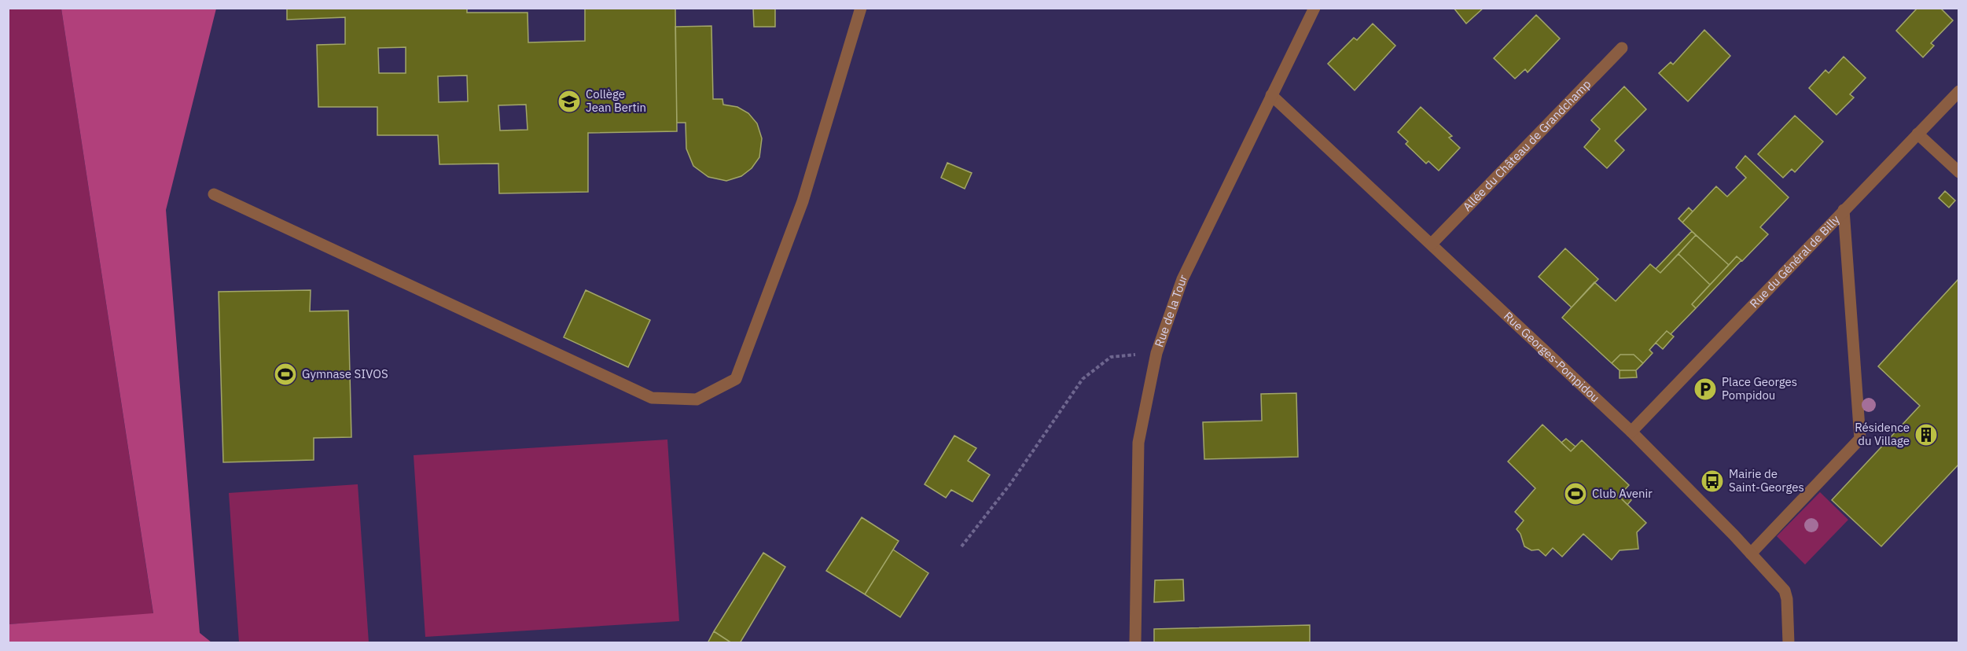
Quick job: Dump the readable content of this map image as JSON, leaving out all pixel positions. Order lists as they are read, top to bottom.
{
  "streets": {
    "street": [
      "Allée du Château de Grandchamp",
      "Rue du Général de Billy",
      "Rue de la Tour",
      "Rue Georges-Pompidou"
    ]
  },
  "crossings": [
    ["Allée du Château de Grandchamp", "Rue Georges-Pompidou"],
    ["Rue du Général de Billy", "Rue Georges-Pompidou"],
    ["Rue de la Tour", "Rue Georges-Pompidou"]
  ],
  "places": {
    "school or university": ["Collège Jean Bertin"],
    "sports": ["Gymnase SIVOS", "Club Avenir"],
    "parking": ["Place Georges Pompidou"],
    "building": ["Résidence du Village"],
    "bus stop": ["Mairie de Saint-Georges"]
  }
}
